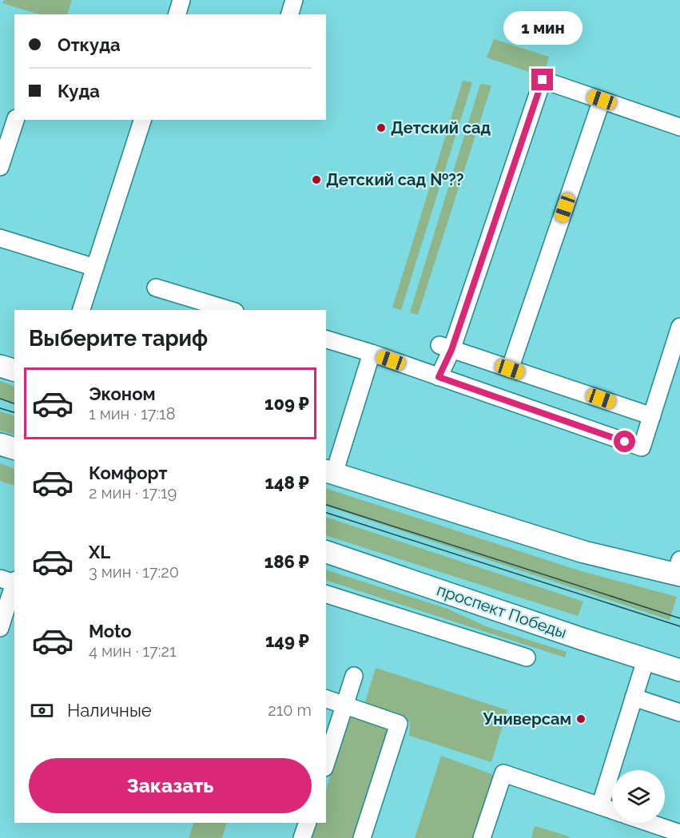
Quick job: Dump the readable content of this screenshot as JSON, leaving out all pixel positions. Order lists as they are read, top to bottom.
{
  "streets": {
    "main road": ["проспект Победы"]
  },
  "places": ["Детский сад", "Детский сад №??", "Универсам"],
  "page": {
    "bubble": "1 мин",
    "banner": ["Откуда", "Куда"],
    "heading": "Выберите тариф",
    "list": [
      {
        "name": "Эконом",
        "note": "1 мин · 17:18",
        "value": "109 ₽"
      },
      {
        "name": "Комфорт",
        "note": "2 мин · 17:19",
        "value": "148 ₽"
      },
      {
        "name": "XL",
        "note": "3 мин · 17:20",
        "value": "186 ₽"
      },
      {
        "name": "Moto",
        "note": "4 мин · 17:21",
        "value": "149 ₽"
      }
    ],
    "pay": ["Наличные", "210 m"],
    "buttons": "Заказать"
  }
}
